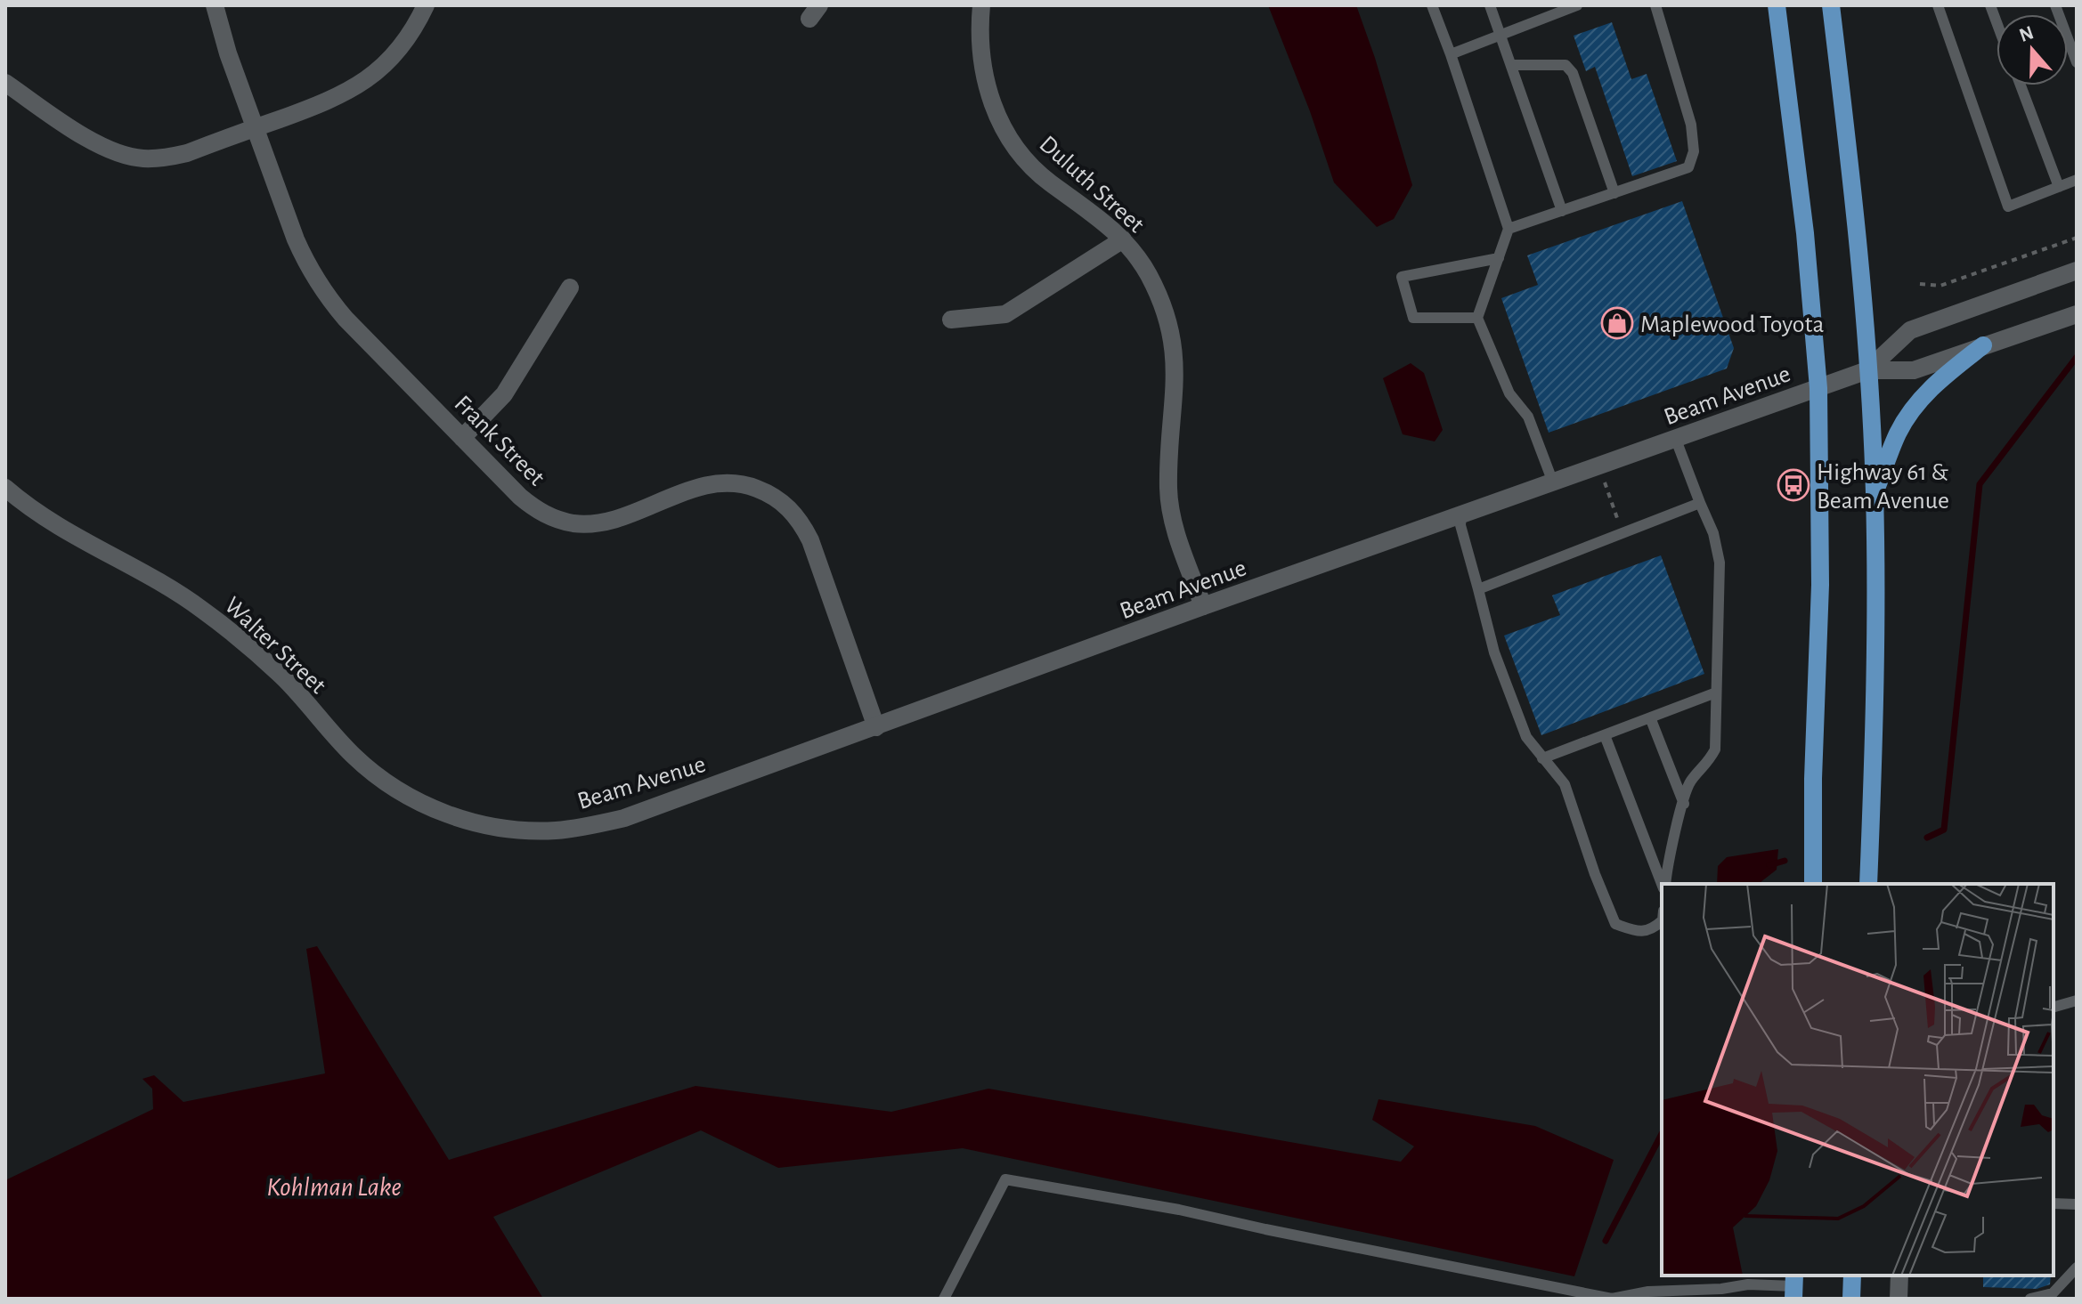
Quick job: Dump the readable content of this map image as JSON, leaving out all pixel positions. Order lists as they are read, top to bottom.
{
  "streets": {
    "street": [
      "Duluth Street",
      "Beam Avenue",
      "Frank Street",
      "Walter Street"
    ]
  },
  "crossings": [
    ["Duluth Street", "Beam Avenue"],
    ["Beam Avenue", "Frank Street"],
    ["Beam Avenue", "Walter Street"]
  ],
  "water": ["Kohlman Lake"],
  "places": {
    "shop": ["Maplewood Toyota"],
    "bus stop": ["Highway 61 & Beam Avenue"]
  },
  "north": "top"
}
